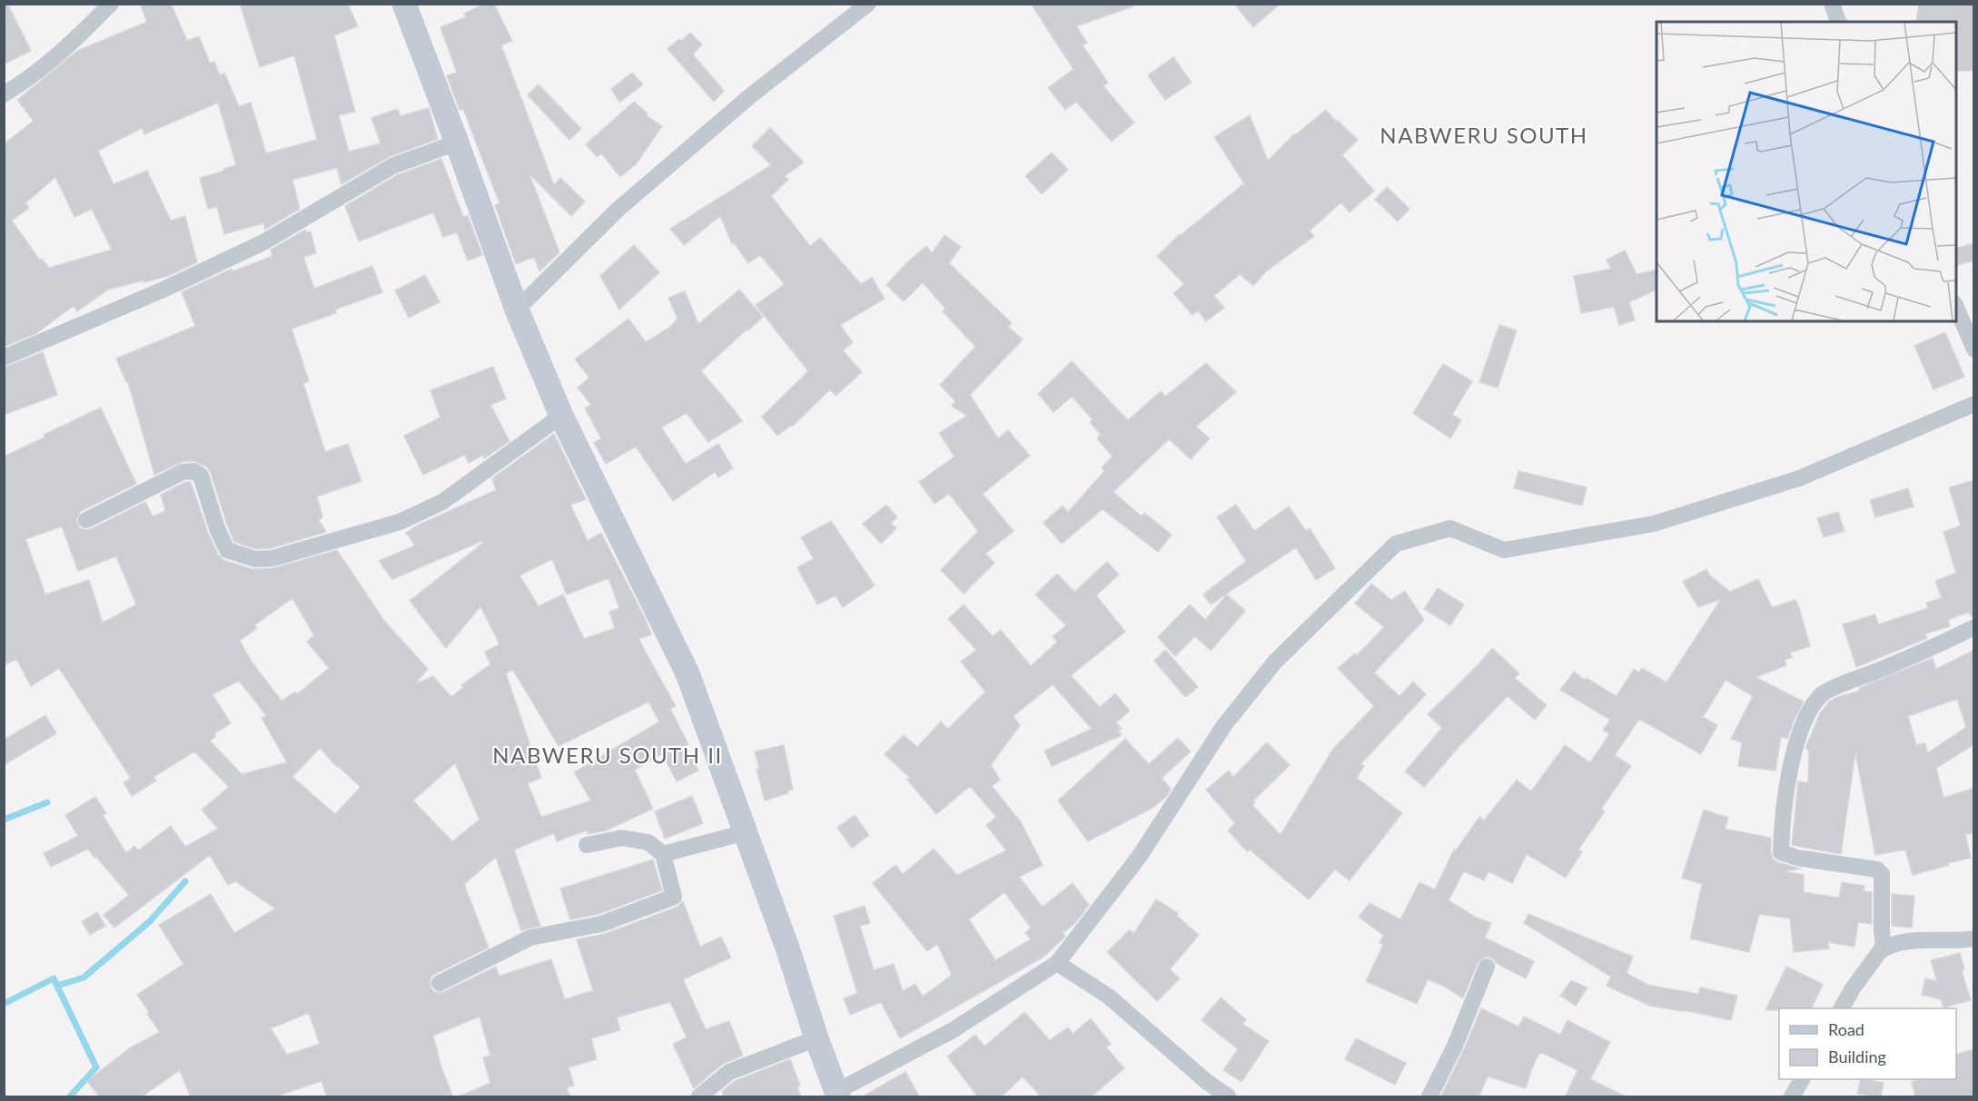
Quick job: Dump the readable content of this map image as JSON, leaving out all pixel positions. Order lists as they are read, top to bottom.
{
  "districts": ["NABWERU SOUTH", "NABWERU SOUTH II"],
  "legend": ["Road", "Building"]
}
